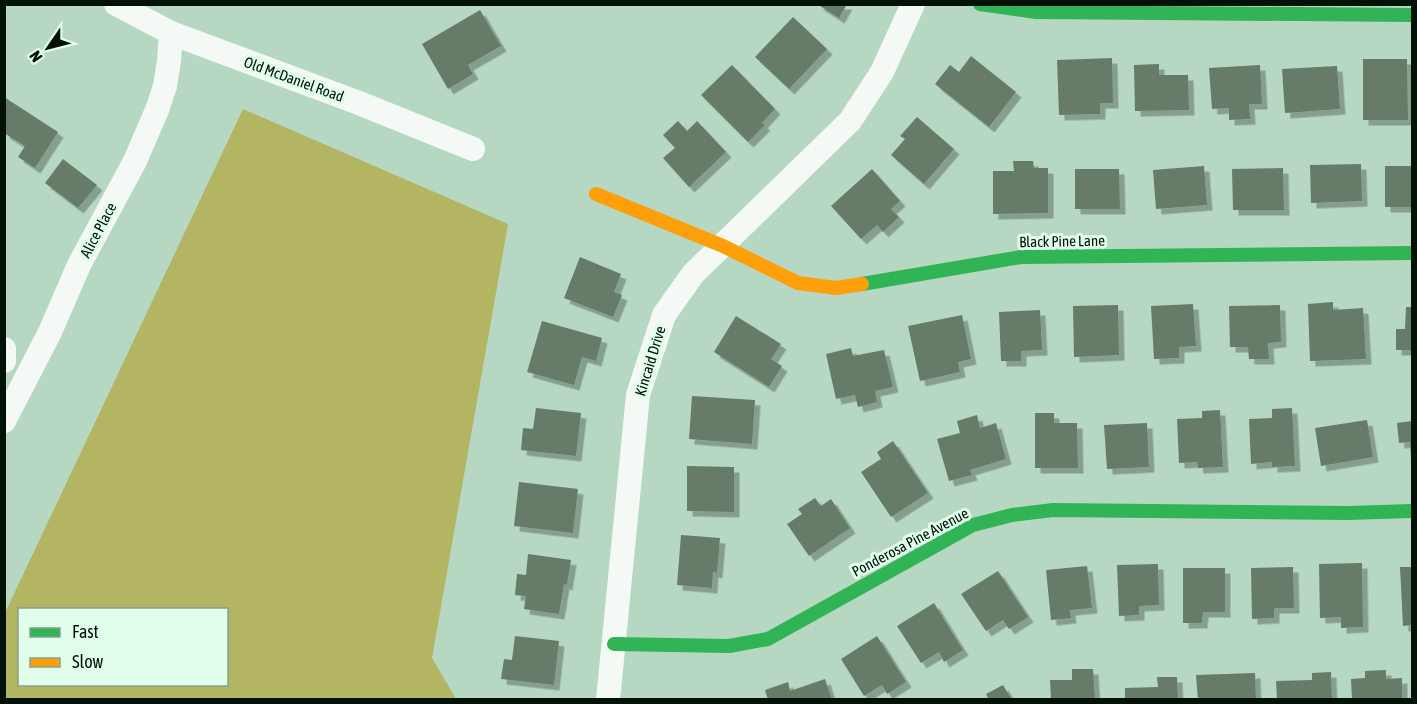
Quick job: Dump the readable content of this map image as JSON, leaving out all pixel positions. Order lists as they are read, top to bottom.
{
  "streets": {
    "street": [
      "Old McDaniel Road",
      "Alice Place",
      "Black Pine Lane",
      "Kincaid Drive",
      "Ponderosa Pine Avenue"
    ]
  },
  "crossings": [
    ["Old McDaniel Road", "Alice Place"],
    ["Black Pine Lane", "Kincaid Drive"],
    ["Kincaid Drive", "Ponderosa Pine Avenue"]
  ],
  "legend": ["Fast", "Slow"],
  "north": "bottom left"
}
